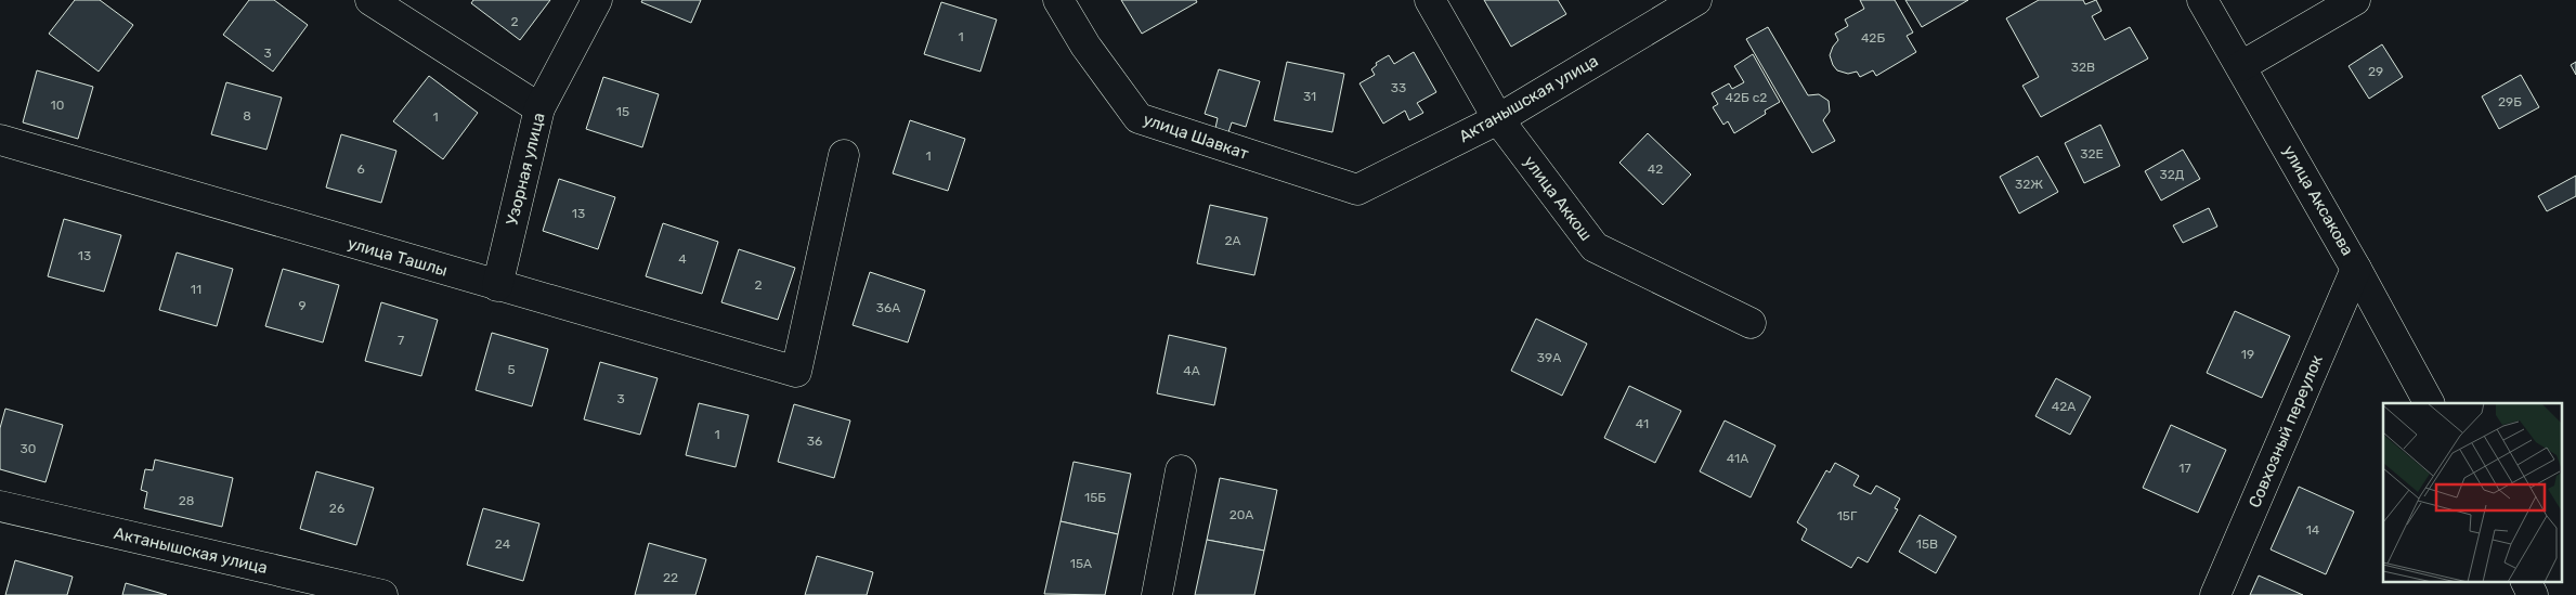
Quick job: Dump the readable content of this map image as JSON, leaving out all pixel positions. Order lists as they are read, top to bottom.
{
  "streets": {
    "street": [
      "Актанышская улица",
      "улица Шавкат",
      "Узорная улица",
      "улица Аккош",
      "улица Аксакова",
      "улица Ташлы",
      "Совхозный переулок"
    ]
  },
  "crossings": [
    ["Актанышская улица", "улица Шавкат"],
    ["Актанышская улица", "улица Аккош"],
    ["Узорная улица", "улица Ташлы"],
    ["улица Аксакова", "Совхозный переулок"]
  ],
  "house_numbers": [
    "2",
    "1",
    "42Б",
    "3",
    "32В",
    "29",
    "33",
    "31",
    "42Б с2",
    "29Б",
    "10",
    "15",
    "8",
    "1",
    "32Е",
    "1",
    "6",
    "42",
    "32Д",
    "32Ж",
    "13",
    "2А",
    "13",
    "4",
    "2",
    "11",
    "9",
    "36А",
    "7",
    "19",
    "39А",
    "5",
    "4А",
    "3",
    "42А",
    "41",
    "1",
    "36",
    "30",
    "41А",
    "17",
    "15Б",
    "28",
    "26",
    "20А",
    "15Г",
    "14",
    "24",
    "15В",
    "15А",
    "22"
  ]
}
